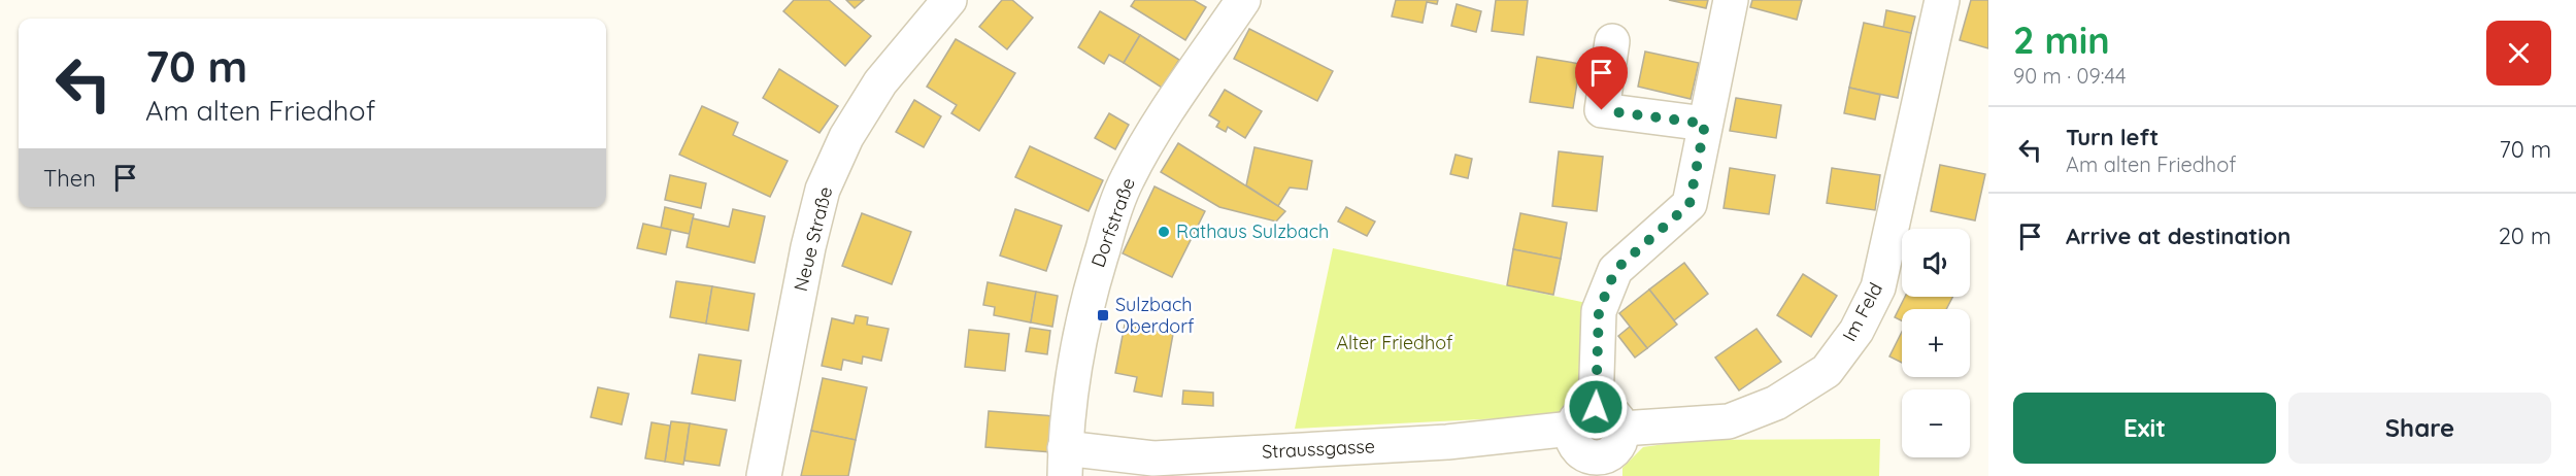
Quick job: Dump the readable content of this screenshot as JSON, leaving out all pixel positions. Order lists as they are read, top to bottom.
{
  "streets": {
    "street": [
      "Dorfstraße",
      "Neue Straße",
      "Im Feld",
      "Straussgasse"
    ]
  },
  "crossings": [
    ["Dorfstraße", "Straussgasse"],
    ["Im Feld", "Straussgasse"]
  ],
  "parks": ["Alter Friedhof"],
  "places": {
    "other": ["Rathaus Sulzbach"],
    "transit": ["Sulzbach Oberdorf"]
  },
  "page": {
    "heading": ["2 min", "90 m · 09:44"],
    "turn": ["70 m", "Am alten Friedhof"],
    "list": [
      {
        "name": "Turn left",
        "note": "Am alten Friedhof",
        "value": "70 m"
      },
      {
        "name": "Arrive at destination",
        "value": "20 m"
      }
    ],
    "then": "Then",
    "map_buttons": ["+", "−"],
    "buttons": ["Exit", "Share"]
  }
}
